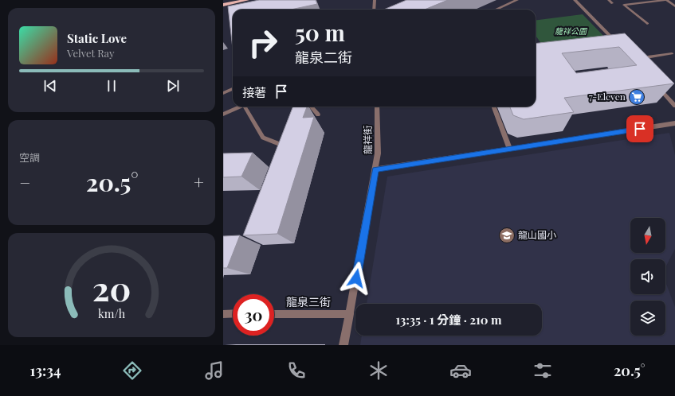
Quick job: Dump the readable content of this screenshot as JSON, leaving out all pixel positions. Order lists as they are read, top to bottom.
{
  "streets": {
    "street": ["龍祥街", "龍泉三街"]
  },
  "crossings": [
    ["龍祥街", "龍泉三街"]
  ],
  "parks": ["龍祥公園"],
  "places": {
    "supermarket": ["7-Eleven"],
    "school or university": ["龍山國小"]
  },
  "north": "bottom",
  "page": {
    "turn": ["50 m", "龍泉二街"],
    "song": ["Static Love", "Velvet Ray"],
    "then": "接著",
    "tile": "空調",
    "heat": ["−", "20.5°", "+"],
    "limit": "30",
    "trip": "13:35 · 1 分鐘 · 210 m",
    "tabs": ["13:34", "20.5°"],
    "gauge": ["20", "km/h"]
  }
}
